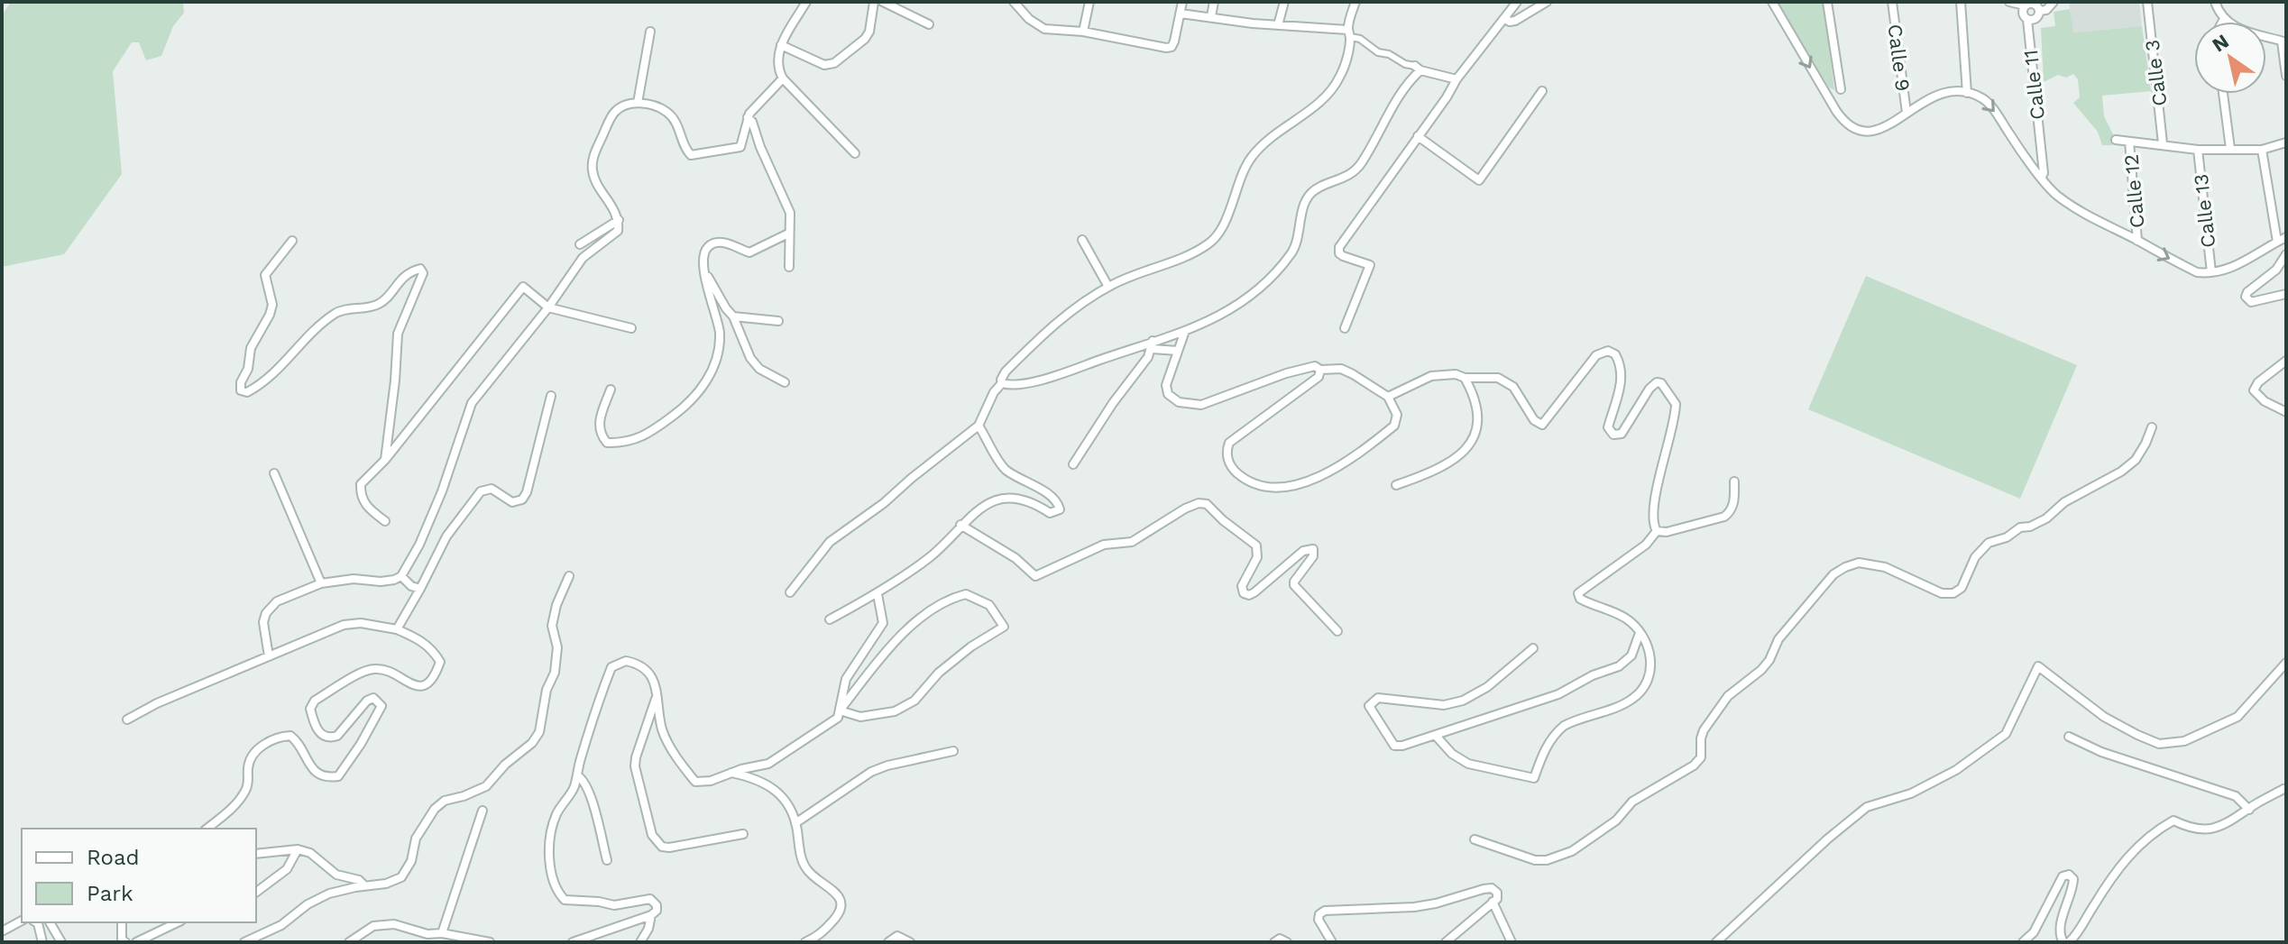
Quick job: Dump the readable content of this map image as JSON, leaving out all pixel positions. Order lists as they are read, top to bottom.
{
  "streets": {
    "street": [
      "Calle 9",
      "Calle 3",
      "Calle 11",
      "Calle 12",
      "Calle 13"
    ]
  },
  "legend": ["Road", "Park"],
  "north": "top left"
}
